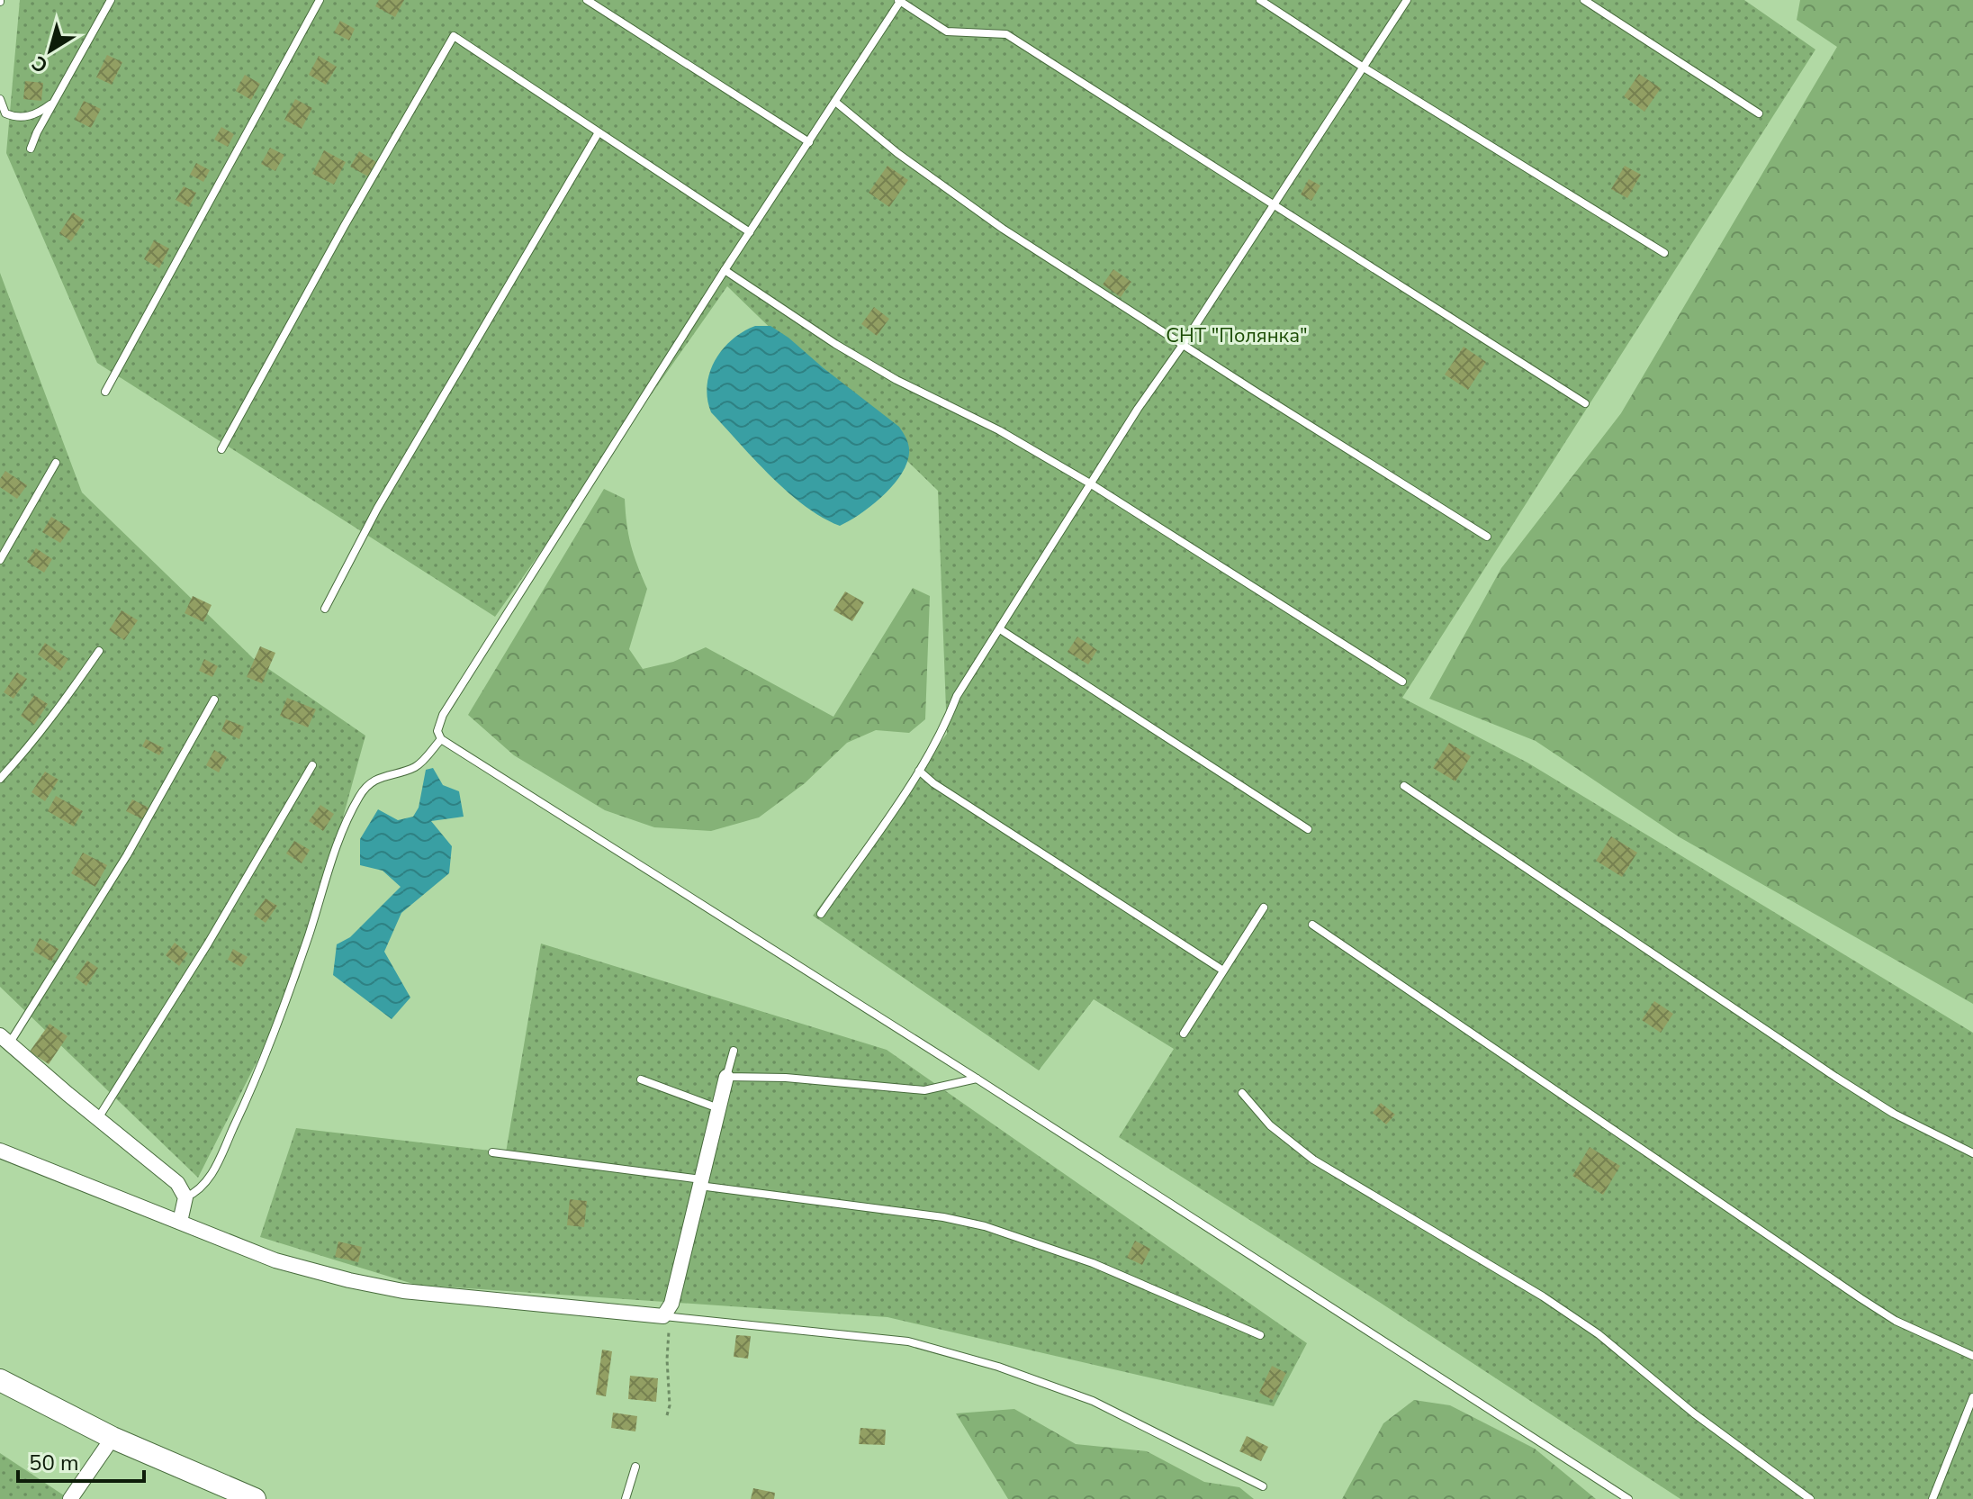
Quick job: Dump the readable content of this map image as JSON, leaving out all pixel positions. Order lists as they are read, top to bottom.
{
  "parks": ["СНТ \"Полянка\""],
  "scale_bar": "50 m",
  "north": "bottom left"
}
